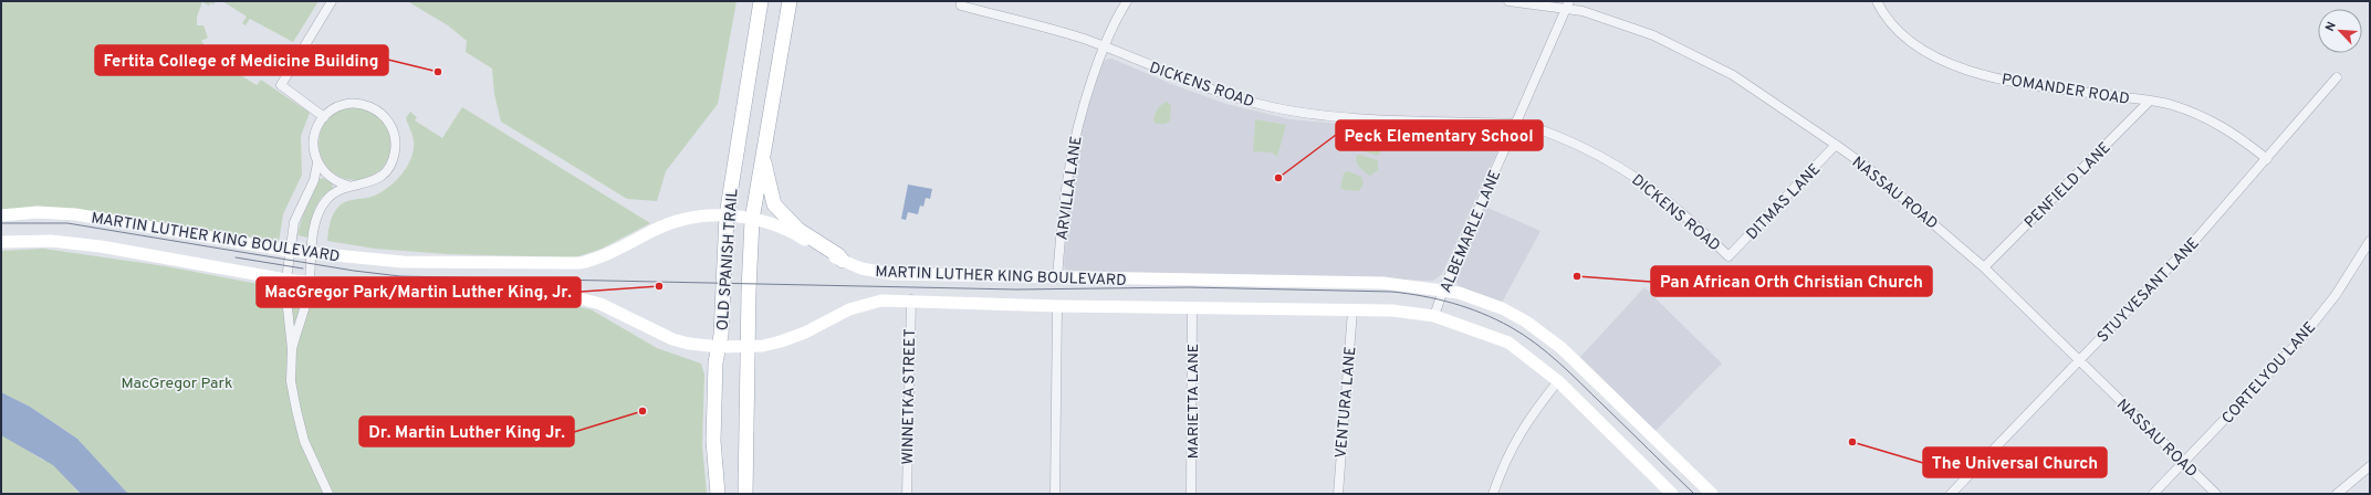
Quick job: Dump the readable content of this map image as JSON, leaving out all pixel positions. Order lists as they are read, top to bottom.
{
  "streets": {
    "main road": ["MARTIN LUTHER KING BOULEVARD", "OLD SPANISH TRAIL"],
    "street": [
      "DICKENS ROAD",
      "POMANDER ROAD",
      "PENFIELD LANE",
      "ARVILLA LANE",
      "NASSAU ROAD",
      "DITMAS LANE",
      "ALBEMARLE LANE",
      "STUYVESANT LANE",
      "CORTELYOU LANE",
      "WINNETKA STREET",
      "MARIETTA LANE",
      "VENTURA LANE"
    ]
  },
  "crossings": [
    ["DICKENS ROAD", "ARVILLA LANE"],
    ["DICKENS ROAD", "DITMAS LANE"],
    ["DICKENS ROAD", "ALBEMARLE LANE"],
    ["POMANDER ROAD", "PENFIELD LANE"],
    ["POMANDER ROAD", "STUYVESANT LANE"],
    ["PENFIELD LANE", "NASSAU ROAD"],
    ["ARVILLA LANE", "MARTIN LUTHER KING BOULEVARD"],
    ["NASSAU ROAD", "DITMAS LANE"],
    ["NASSAU ROAD", "ALBEMARLE LANE"],
    ["NASSAU ROAD", "STUYVESANT LANE"],
    ["NASSAU ROAD", "CORTELYOU LANE"],
    ["ALBEMARLE LANE", "MARTIN LUTHER KING BOULEVARD"],
    ["MARTIN LUTHER KING BOULEVARD", "OLD SPANISH TRAIL"],
    ["MARTIN LUTHER KING BOULEVARD", "WINNETKA STREET"],
    ["MARTIN LUTHER KING BOULEVARD", "MARIETTA LANE"],
    ["MARTIN LUTHER KING BOULEVARD", "VENTURA LANE"]
  ],
  "parks": ["MacGregor Park"],
  "places": [
    "Fertita College of Medicine Building",
    "Peck Elementary School",
    "Pan African Orth Christian Church",
    "MacGregor Park/Martin Luther King, Jr.",
    "Dr. Martin Luther King Jr.",
    "The Universal Church"
  ],
  "north": "top left"
}
